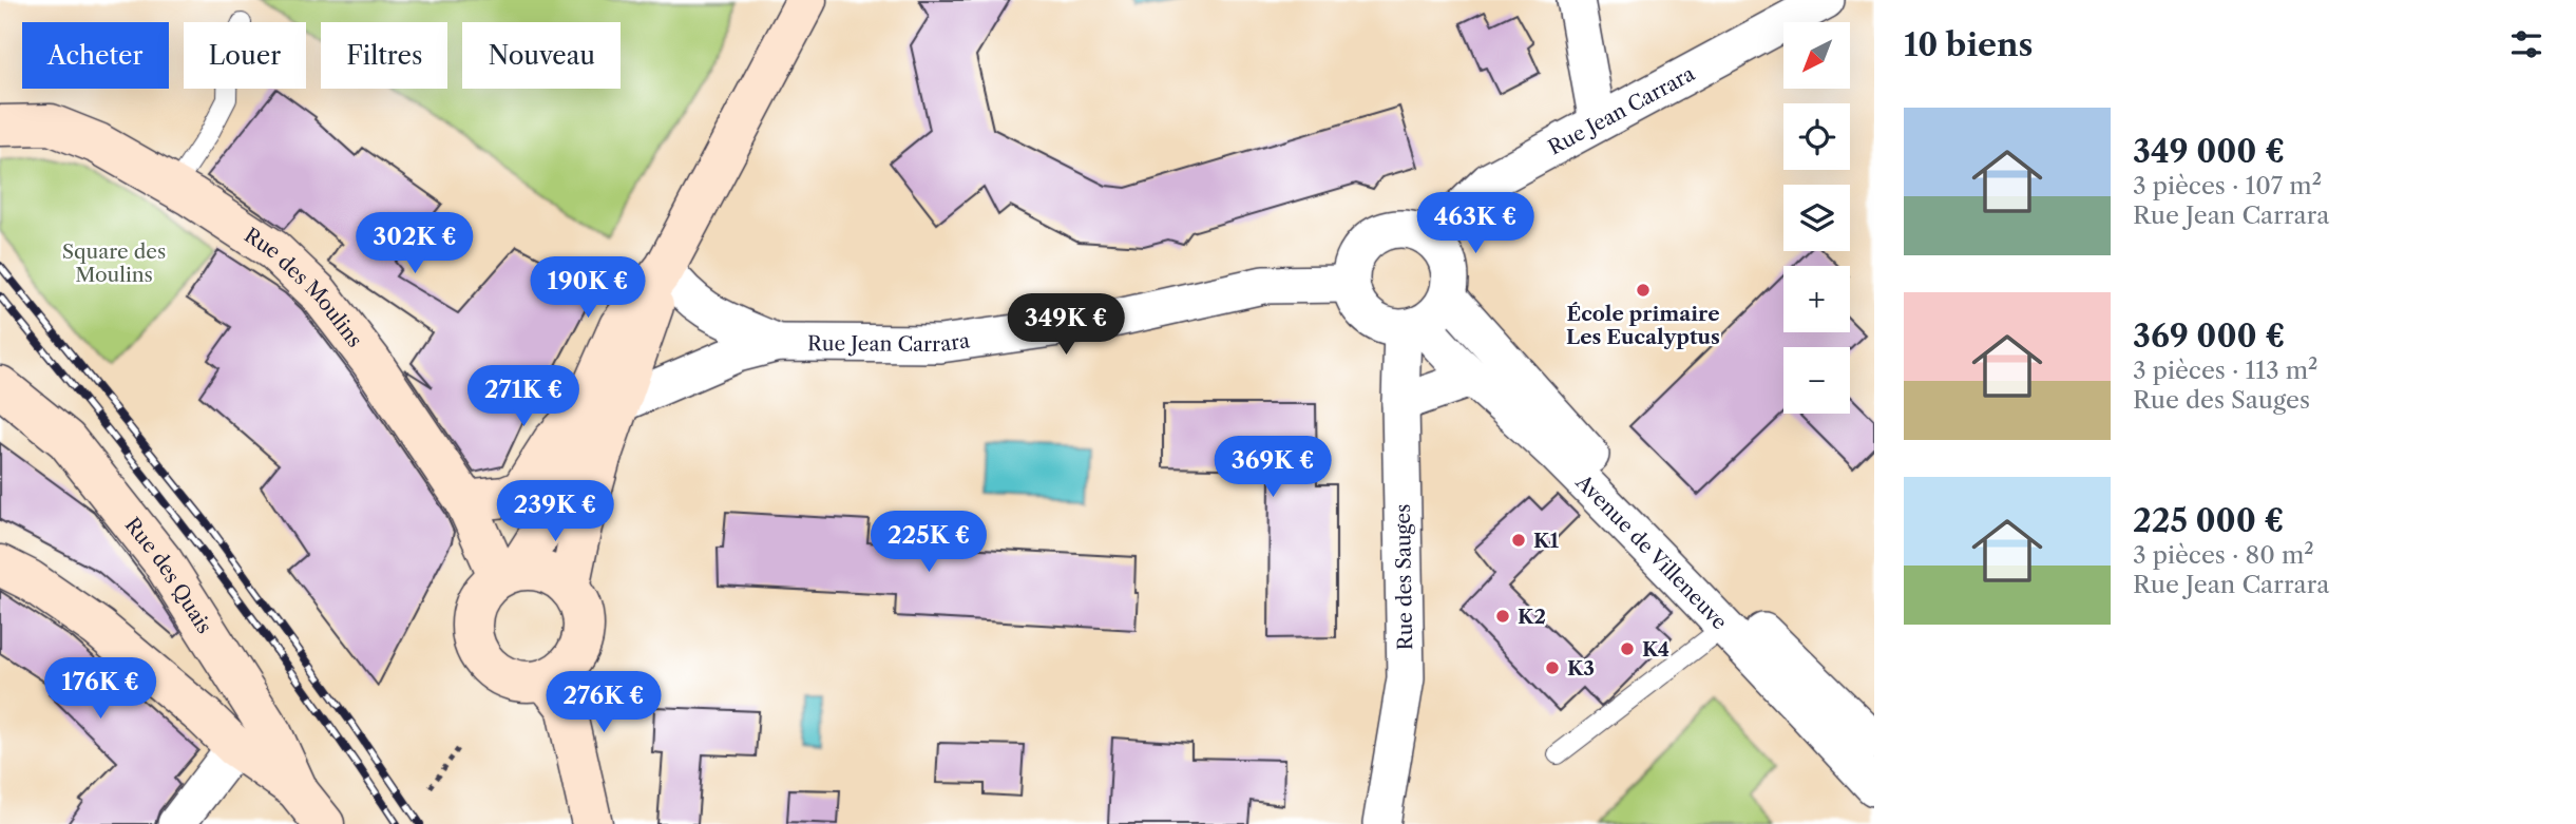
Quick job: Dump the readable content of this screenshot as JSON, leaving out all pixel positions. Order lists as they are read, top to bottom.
{
  "streets": {
    "street": [
      "Rue Jean Carrara",
      "Rue des Moulins",
      "Avenue de Villeneuve",
      "Rue des Quais",
      "Rue des Sauges"
    ]
  },
  "crossings": [
    ["Rue Jean Carrara", "Avenue de Villeneuve"],
    ["Rue Jean Carrara", "Rue des Sauges"],
    ["Avenue de Villeneuve", "Rue des Sauges"]
  ],
  "parks": ["Square des Moulins"],
  "places": [
    "École primaire Les Eucalyptus",
    "K1",
    "K2",
    "K4",
    "K3"
  ],
  "north": "bottom left",
  "page": {
    "heading": "10 biens",
    "map_buttons": ["+", "−"],
    "chip": [
      "Acheter",
      "Louer",
      "Filtres",
      "Nouveau"
    ],
    "list": [
      {
        "name": "349 000 €",
        "note": "3 pièces · 107 m² · Rue Jean Carrara"
      },
      {
        "name": "369 000 €",
        "note": "3 pièces · 113 m² · Rue des Sauges"
      },
      {
        "name": "225 000 €",
        "note": "3 pièces · 80 m² · Rue Jean Carrara"
      }
    ],
    "price": [
      "463K €",
      "302K €",
      "190K €",
      "349K €",
      "271K €",
      "369K €",
      "239K €",
      "225K €",
      "176K €",
      "276K €"
    ]
  }
}
